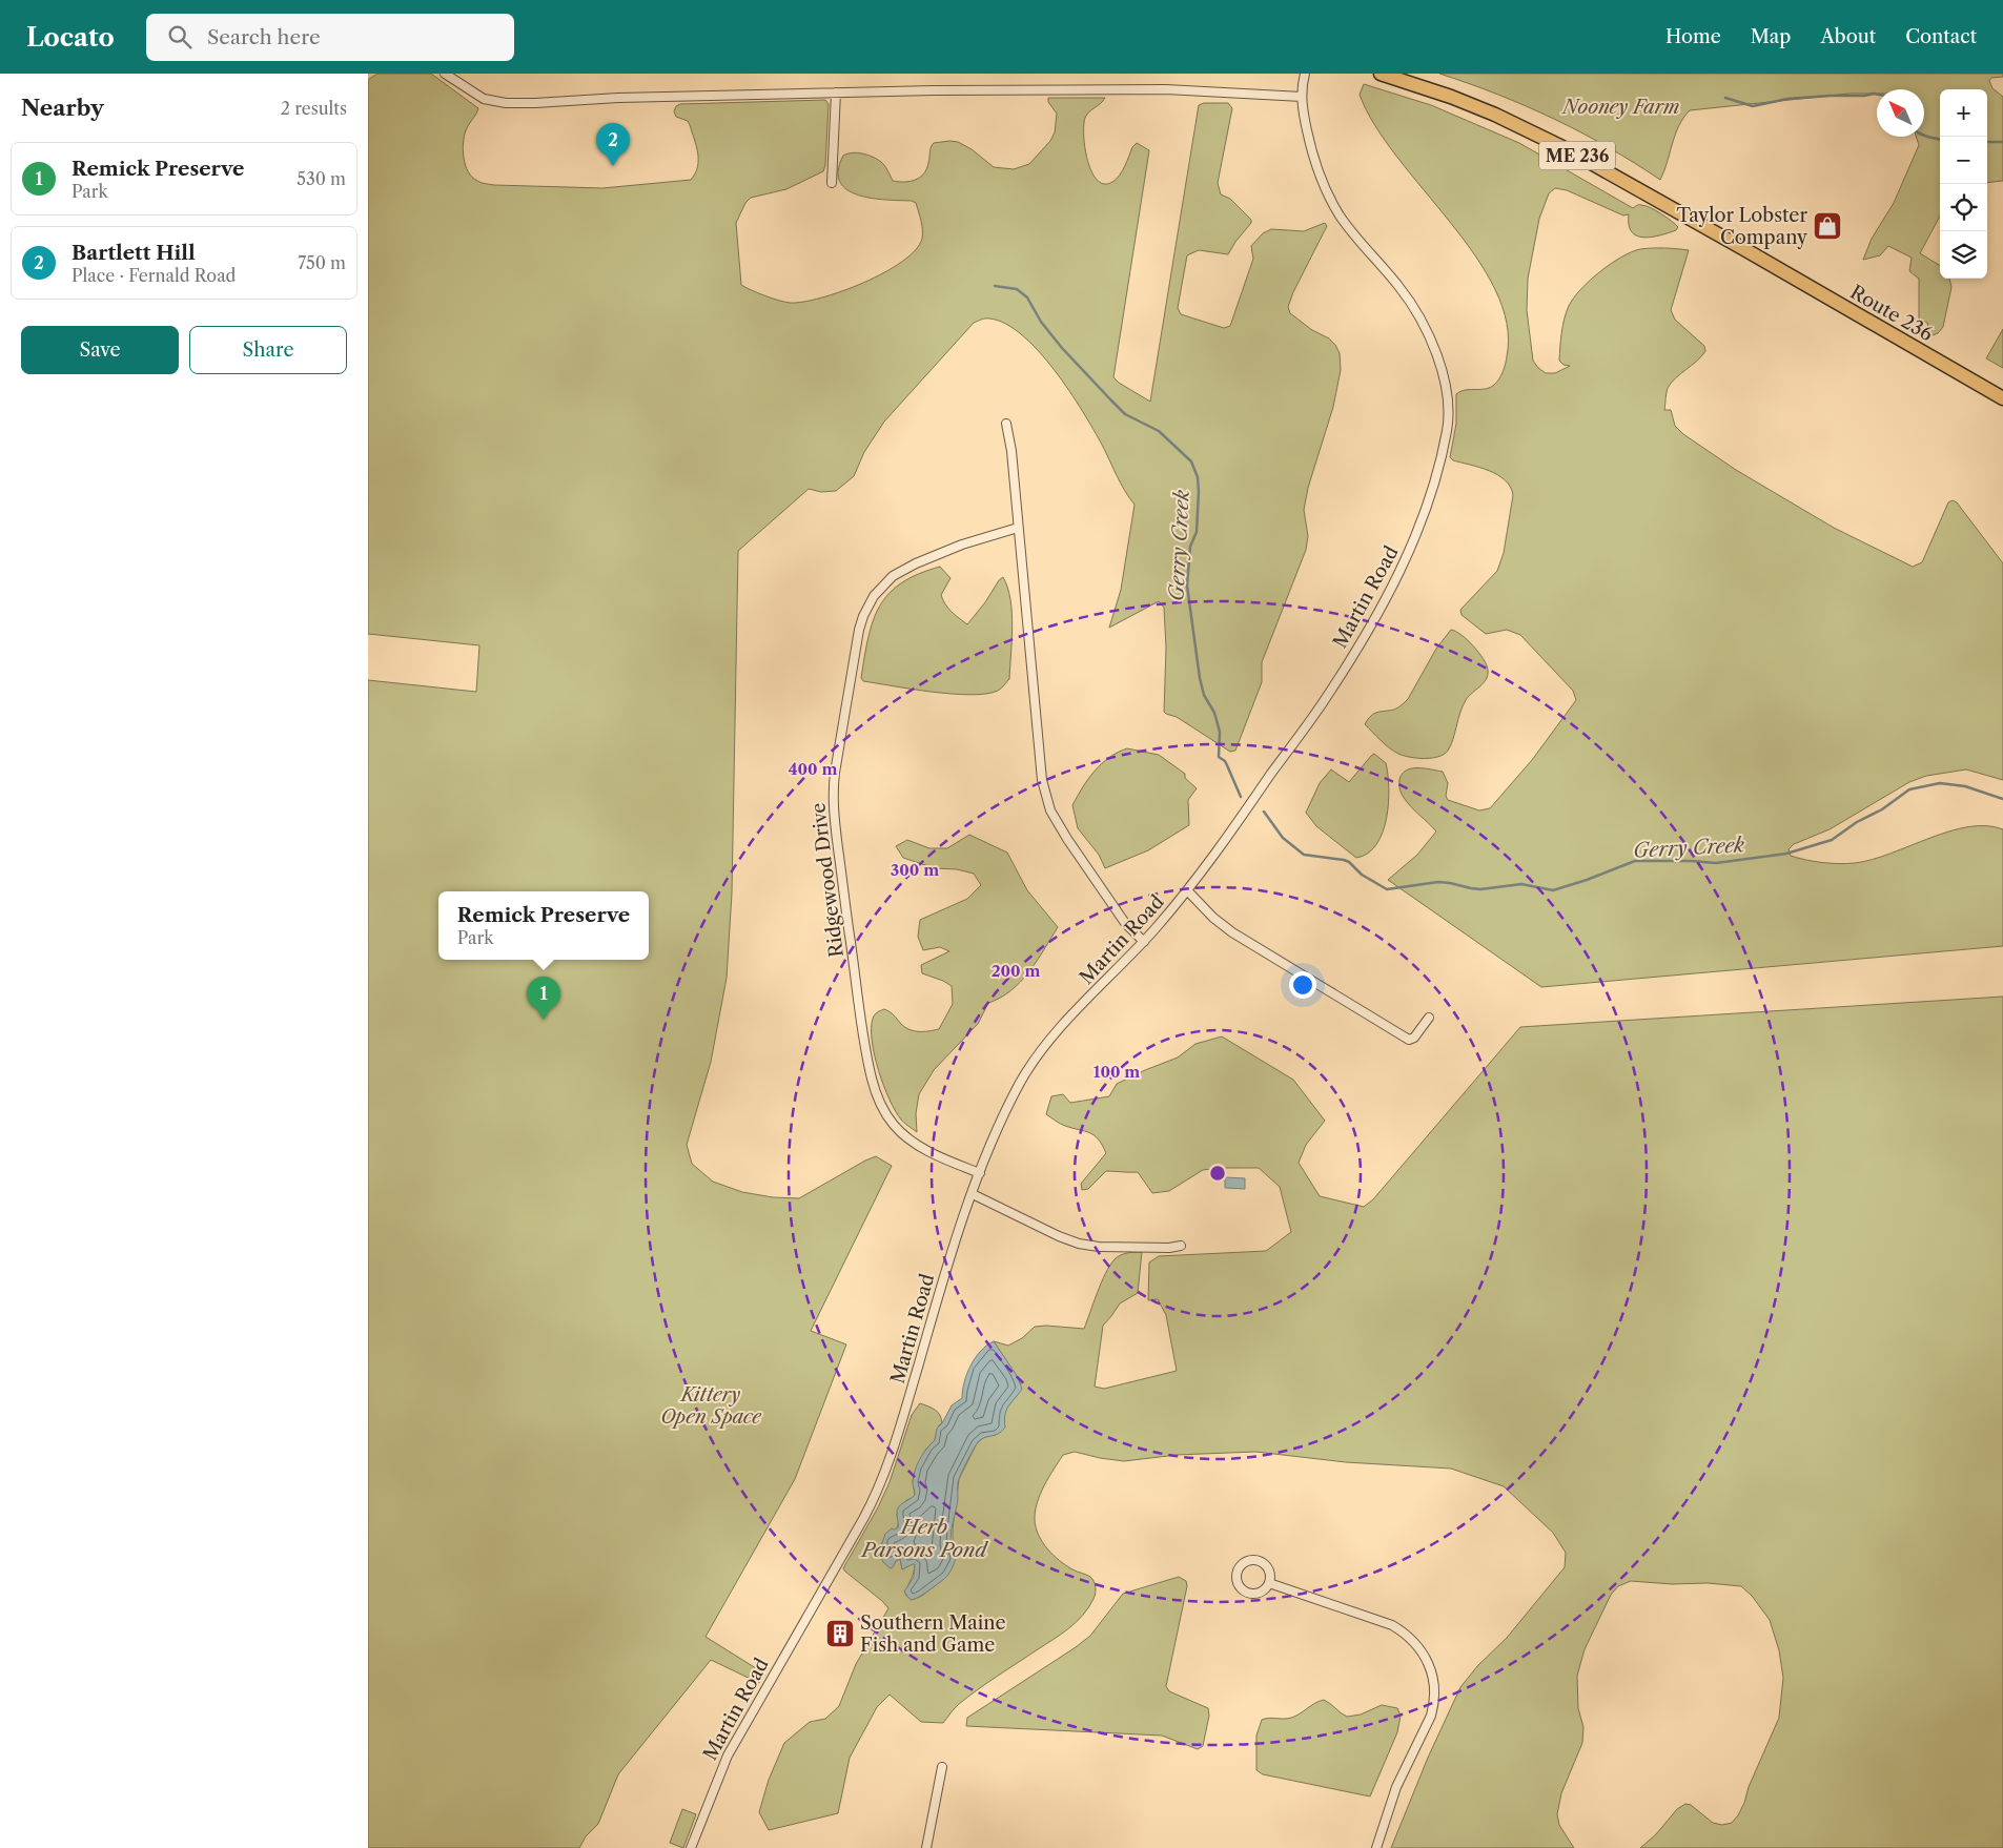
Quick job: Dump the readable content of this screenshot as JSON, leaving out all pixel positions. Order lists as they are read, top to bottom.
{
  "streets": {
    "main road": ["ME 236", "Route 236"],
    "street": ["Martin Road", "Ridgewood Drive"]
  },
  "crossings": [
    ["Martin Road", "Ridgewood Drive"]
  ],
  "water": ["Gerry Creek", "Herb Parsons Pond"],
  "parks": ["Nooney Farm", "Kittery Open Space"],
  "places": {
    "shop": ["Taylor Lobster Company"],
    "building": ["Southern Maine Fish and Game"]
  },
  "north": "top left",
  "page": {
    "header": "Locato",
    "search": "Search here",
    "nav": [
      "Home",
      "Map",
      "About",
      "Contact"
    ],
    "heading": ["Nearby", "2 results"],
    "map_buttons": ["+", "−"],
    "pins": ["2", "1"],
    "list": [
      {
        "mark": "1",
        "name": "Remick Preserve",
        "note": "Park",
        "value": "530 m"
      },
      {
        "mark": "2",
        "name": "Bartlett Hill",
        "note": "Place · Fernald Road",
        "value": "750 m"
      }
    ],
    "buttons": ["Save", "Share"],
    "popup": ["Remick Preserve", "Park"]
  },
  "rings": [
    "400 m",
    "300 m",
    "200 m",
    "100 m"
  ]
}
